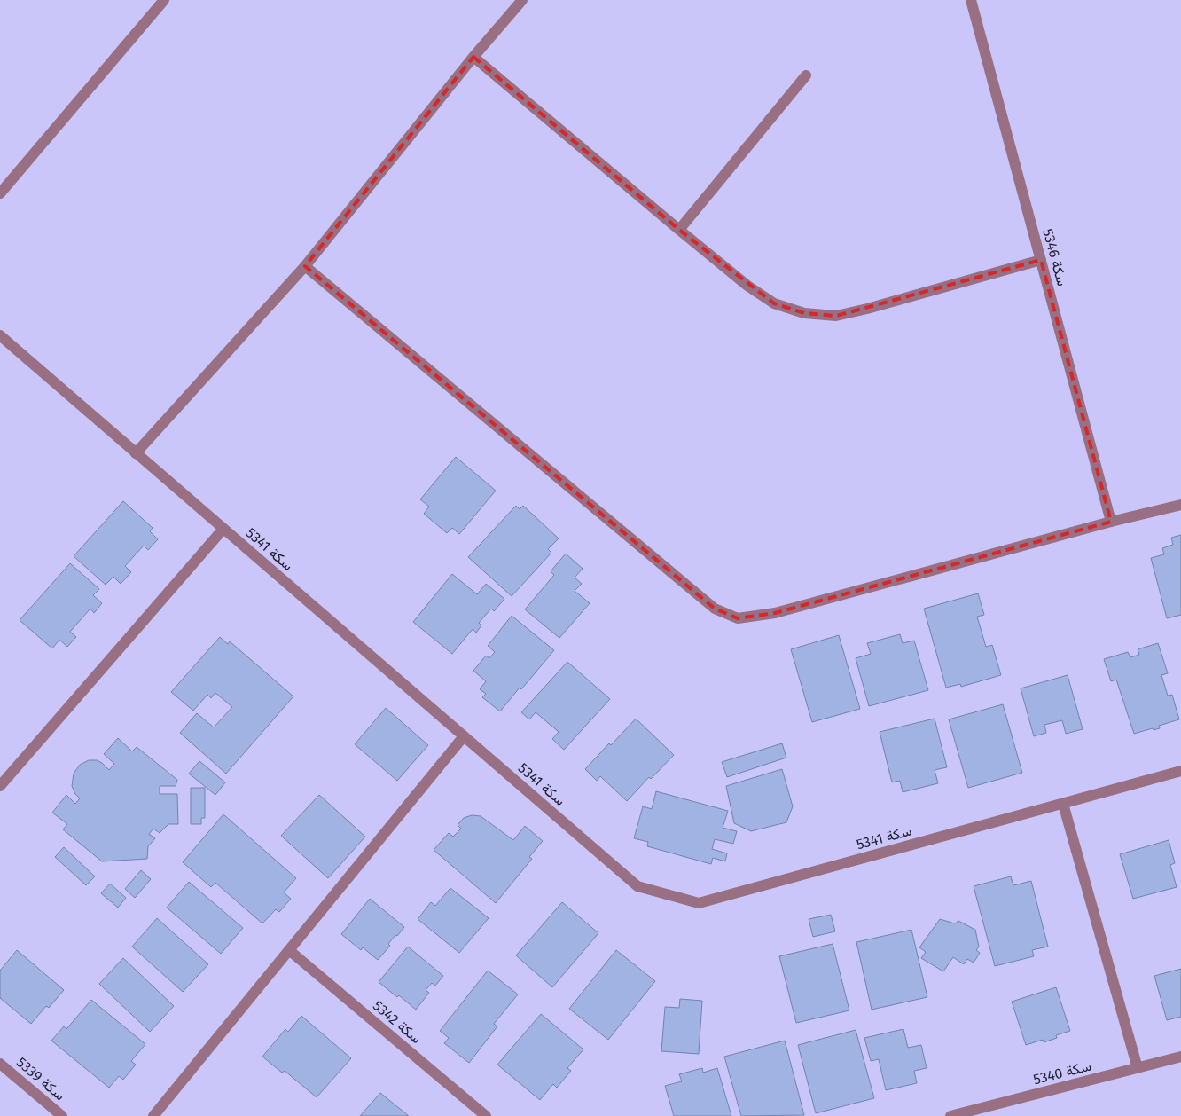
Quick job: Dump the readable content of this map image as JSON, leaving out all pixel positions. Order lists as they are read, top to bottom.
{
  "streets": {
    "street": [
      "سكة 5346",
      "سكة 5341",
      "سكة 5342",
      "سكة 5340",
      "سكة 5339"
    ]
  }
}
